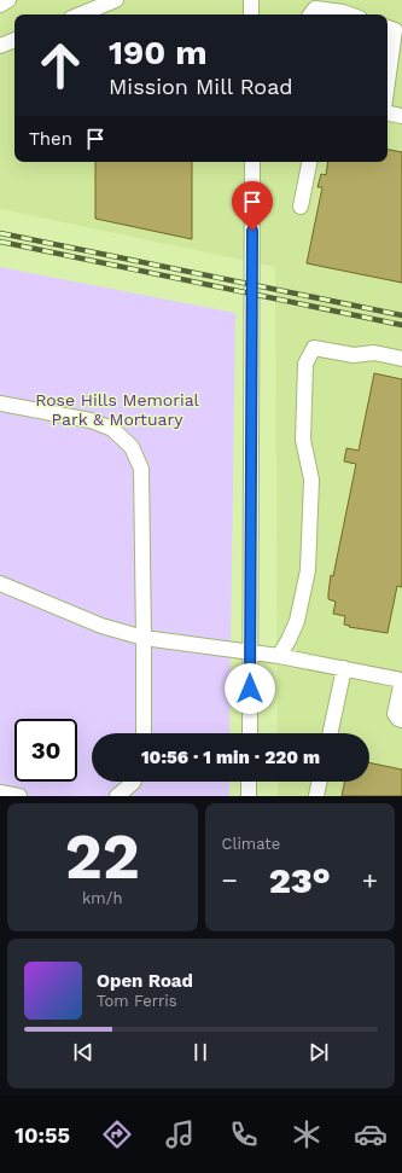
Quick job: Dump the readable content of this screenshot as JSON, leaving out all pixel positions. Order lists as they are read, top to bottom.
{
  "parks": ["Rose Hills Memorial Park & Mortuary"],
  "page": {
    "turn": ["190 m", "Mission Mill Road"],
    "then": "Then",
    "limit": "30",
    "trip": "10:56 · 1 min · 220 m",
    "tile": [
      ["22", "km/h"],
      "Climate"
    ],
    "heat": ["−", "23°", "+"],
    "song": ["Open Road", "Tom Ferris"],
    "tabs": "10:55"
  }
}
